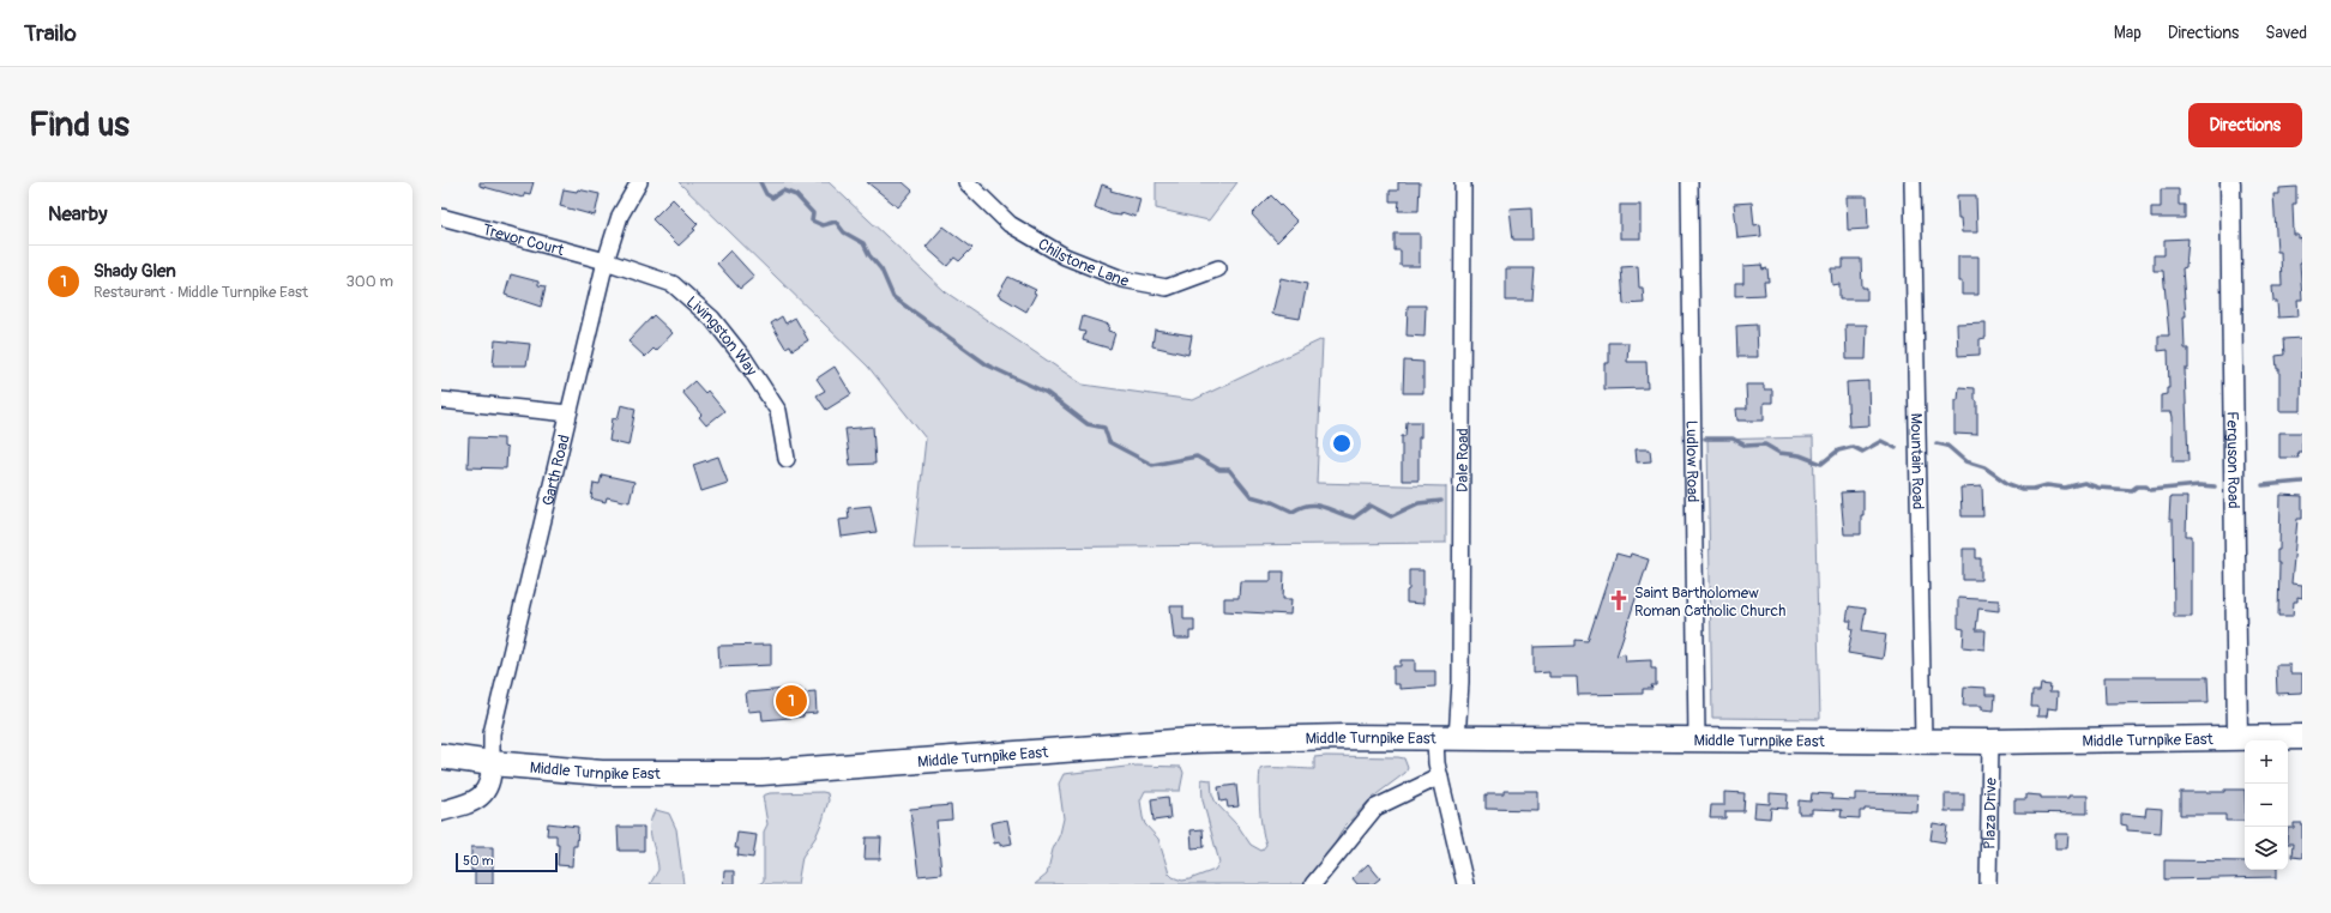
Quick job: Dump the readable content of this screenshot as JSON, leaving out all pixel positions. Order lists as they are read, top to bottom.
{
  "streets": {
    "main road": ["Middle Turnpike East"],
    "street": [
      "Trevor Court",
      "Chilstone Lane",
      "Livingston Way",
      "Ferguson Road",
      "Dale Road",
      "Ludlow Road",
      "Mountain Road",
      "Garth Road",
      "Plaza Drive"
    ]
  },
  "crossings": [
    ["Trevor Court", "Livingston Way"],
    ["Trevor Court", "Garth Road"],
    ["Livingston Way", "Garth Road"],
    ["Ferguson Road", "Middle Turnpike East"],
    ["Dale Road", "Middle Turnpike East"],
    ["Ludlow Road", "Middle Turnpike East"],
    ["Mountain Road", "Middle Turnpike East"],
    ["Garth Road", "Middle Turnpike East"],
    ["Middle Turnpike East", "Plaza Drive"]
  ],
  "places": {
    "church": ["Saint Bartholomew Roman Catholic Church"]
  },
  "scale_bar": "50 m",
  "page": {
    "header": "Trailo",
    "nav": ["Map", "Directions", "Saved"],
    "buttons": "Directions",
    "title": "Find us",
    "heading": "Nearby",
    "list": [
      {
        "mark": "1",
        "name": "Shady Glen",
        "note": "Restaurant · Middle Turnpike East",
        "value": "300 m"
      }
    ],
    "pins": "1",
    "map_buttons": ["+", "−"],
    "scale": "50 m"
  }
}
